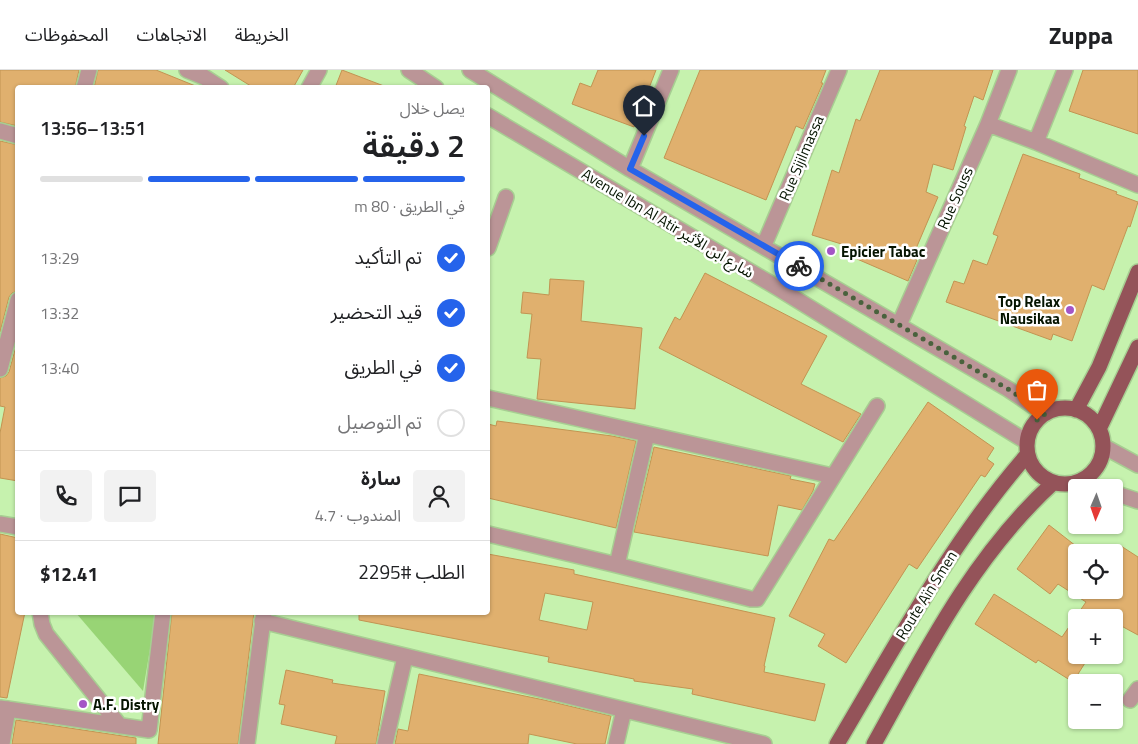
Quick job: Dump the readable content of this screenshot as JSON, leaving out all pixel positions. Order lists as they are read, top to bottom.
{
  "streets": {
    "main road": ["Route Aïn Smen"],
    "street": ["Rue Sijilmassa", "Rue Souss", "Avenue Ibn Al Atir شارع ابن الأثير"]
  },
  "crossings": [
    ["Rue Sijilmassa", "Avenue Ibn Al Atir شارع ابن الأثير"],
    ["Rue Souss", "Avenue Ibn Al Atir شارع ابن الأثير"],
    ["Avenue Ibn Al Atir شارع ابن الأثير", "Route Aïn Smen"]
  ],
  "places": ["Epicier Tabac", "Top Relax Nausikaa", "A.F. Distry"],
  "north": "bottom",
  "page": {
    "header": "Zuppa",
    "nav": ["الخريطة", "الاتجاهات", "المحفوظات"],
    "heading": ["2 دقيقة", "يصل خلال", "13:51–13:56"],
    "panel": [
      "سارة",
      "المندوب · 4.7",
      "الطلب #2295",
      "$12.41"
    ],
    "bar": "في الطريق · 80 m",
    "list": [
      ["تم التأكيد", "13:29"],
      ["قيد التحضير", "13:32"],
      ["في الطريق", "13:40"],
      "تم التوصيل"
    ],
    "map_buttons": ["+", "−"]
  }
}
